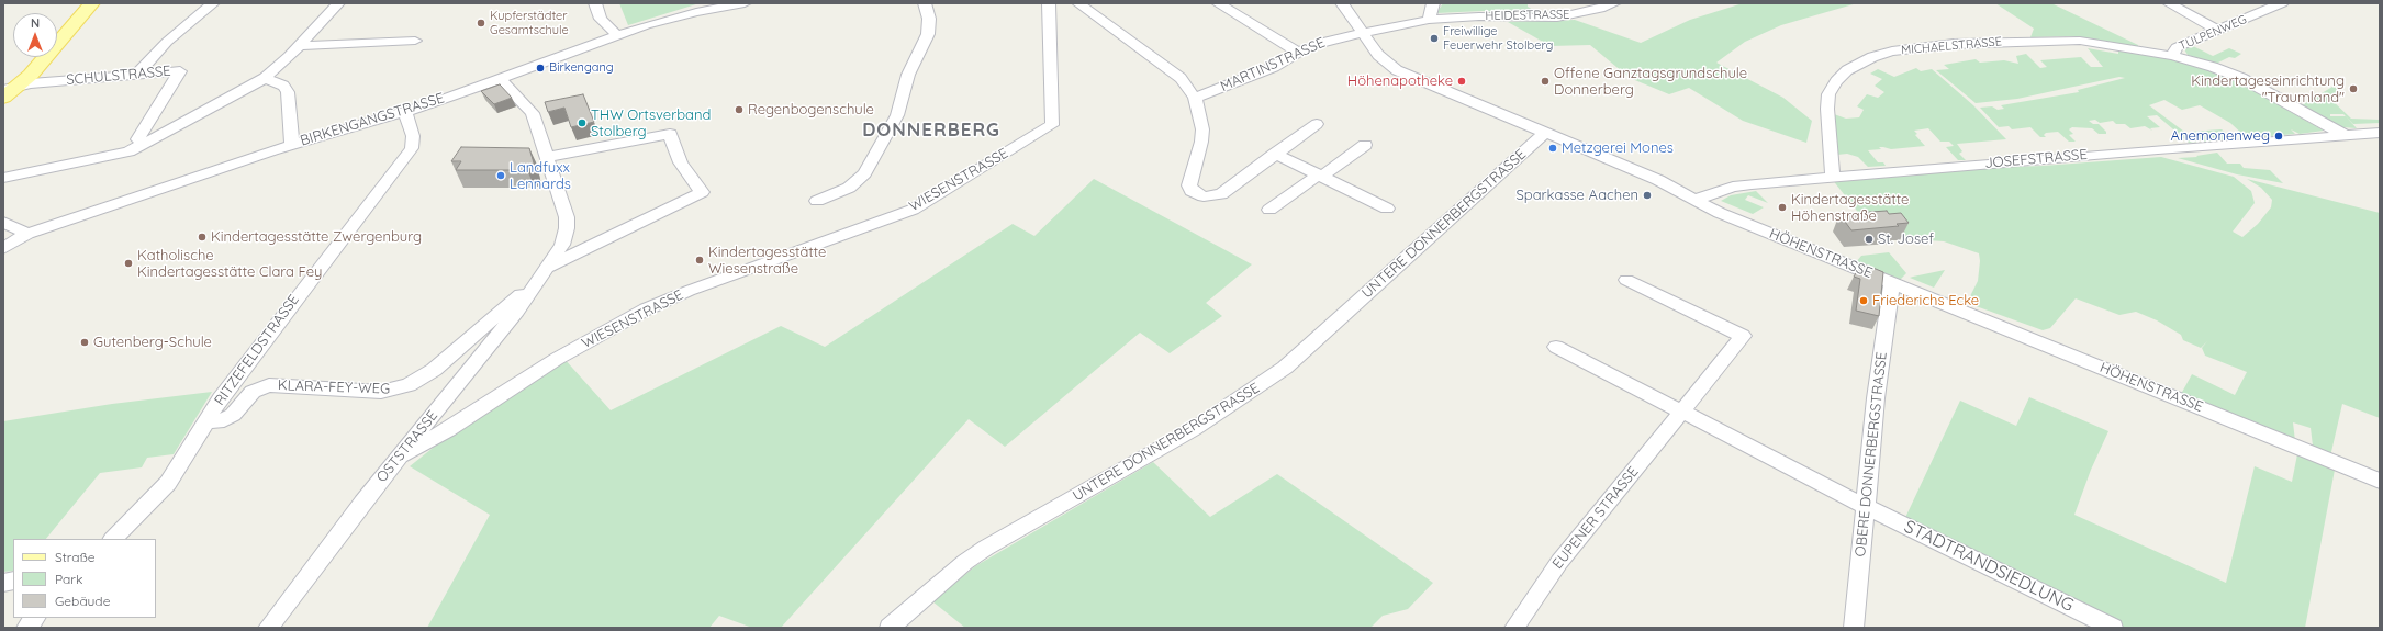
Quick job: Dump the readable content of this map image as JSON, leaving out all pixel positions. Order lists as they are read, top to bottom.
{
  "streets": {
    "street": [
      "HEIDESTRASSE",
      "TULPENWEG",
      "MICHAELSTRASSE",
      "MARTINSTRASSE",
      "SCHULSTRASSE",
      "BIRKENGANGSTRASSE",
      "JOSEFSTRASSE",
      "WIESENSTRASSE",
      "UNTERE DONNERBERGSTRASSE",
      "HÖHENSTRASSE",
      "RITZEFELDSTRASSE",
      "KLARA-FEY-WEG",
      "OSTSTRASSE",
      "OBERE DONNERBERGSTRASSE",
      "EUPENER STRASSE",
      "STADTRANDSIEDLUNG"
    ]
  },
  "crossings": [
    ["HEIDESTRASSE", "MARTINSTRASSE"],
    ["HEIDESTRASSE", "HÖHENSTRASSE"],
    ["TULPENWEG", "MICHAELSTRASSE"],
    ["MICHAELSTRASSE", "JOSEFSTRASSE"],
    ["MARTINSTRASSE", "HÖHENSTRASSE"],
    ["BIRKENGANGSTRASSE", "RITZEFELDSTRASSE"],
    ["BIRKENGANGSTRASSE", "OSTSTRASSE"],
    ["JOSEFSTRASSE", "HÖHENSTRASSE"],
    ["WIESENSTRASSE", "OSTSTRASSE"],
    ["UNTERE DONNERBERGSTRASSE", "HÖHENSTRASSE"],
    ["HÖHENSTRASSE", "OBERE DONNERBERGSTRASSE"],
    ["RITZEFELDSTRASSE", "KLARA-FEY-WEG"],
    ["KLARA-FEY-WEG", "OSTSTRASSE"],
    ["OBERE DONNERBERGSTRASSE", "STADTRANDSIEDLUNG"]
  ],
  "districts": ["DONNERBERG"],
  "places": [
    "Kupferstädter Gesamtschule",
    "Freiwillige Feuerwehr Stolberg",
    "Birkengang",
    "Höhenapotheke",
    "Offene Ganztagsgrundschule Donnerberg",
    "Kindertageseinrichtung \"Traumland\"",
    "Regenbogenschule",
    "THW Ortsverband Stolberg",
    "Anemonenweg",
    "Metzgerei Mones",
    "Landfuxx Lennards",
    "Sparkasse Aachen",
    "Kindertagesstätte Höhenstraße",
    "Kindertagesstätte Zwergenburg",
    "St. Josef",
    "Kindertagesstätte Wiesenstraße",
    "Katholische Kindertagesstätte Clara Fey",
    "Friederichs Ecke",
    "Gutenberg-Schule"
  ],
  "legend": ["Straße", "Park", "Gebäude"],
  "north": "top"
}
